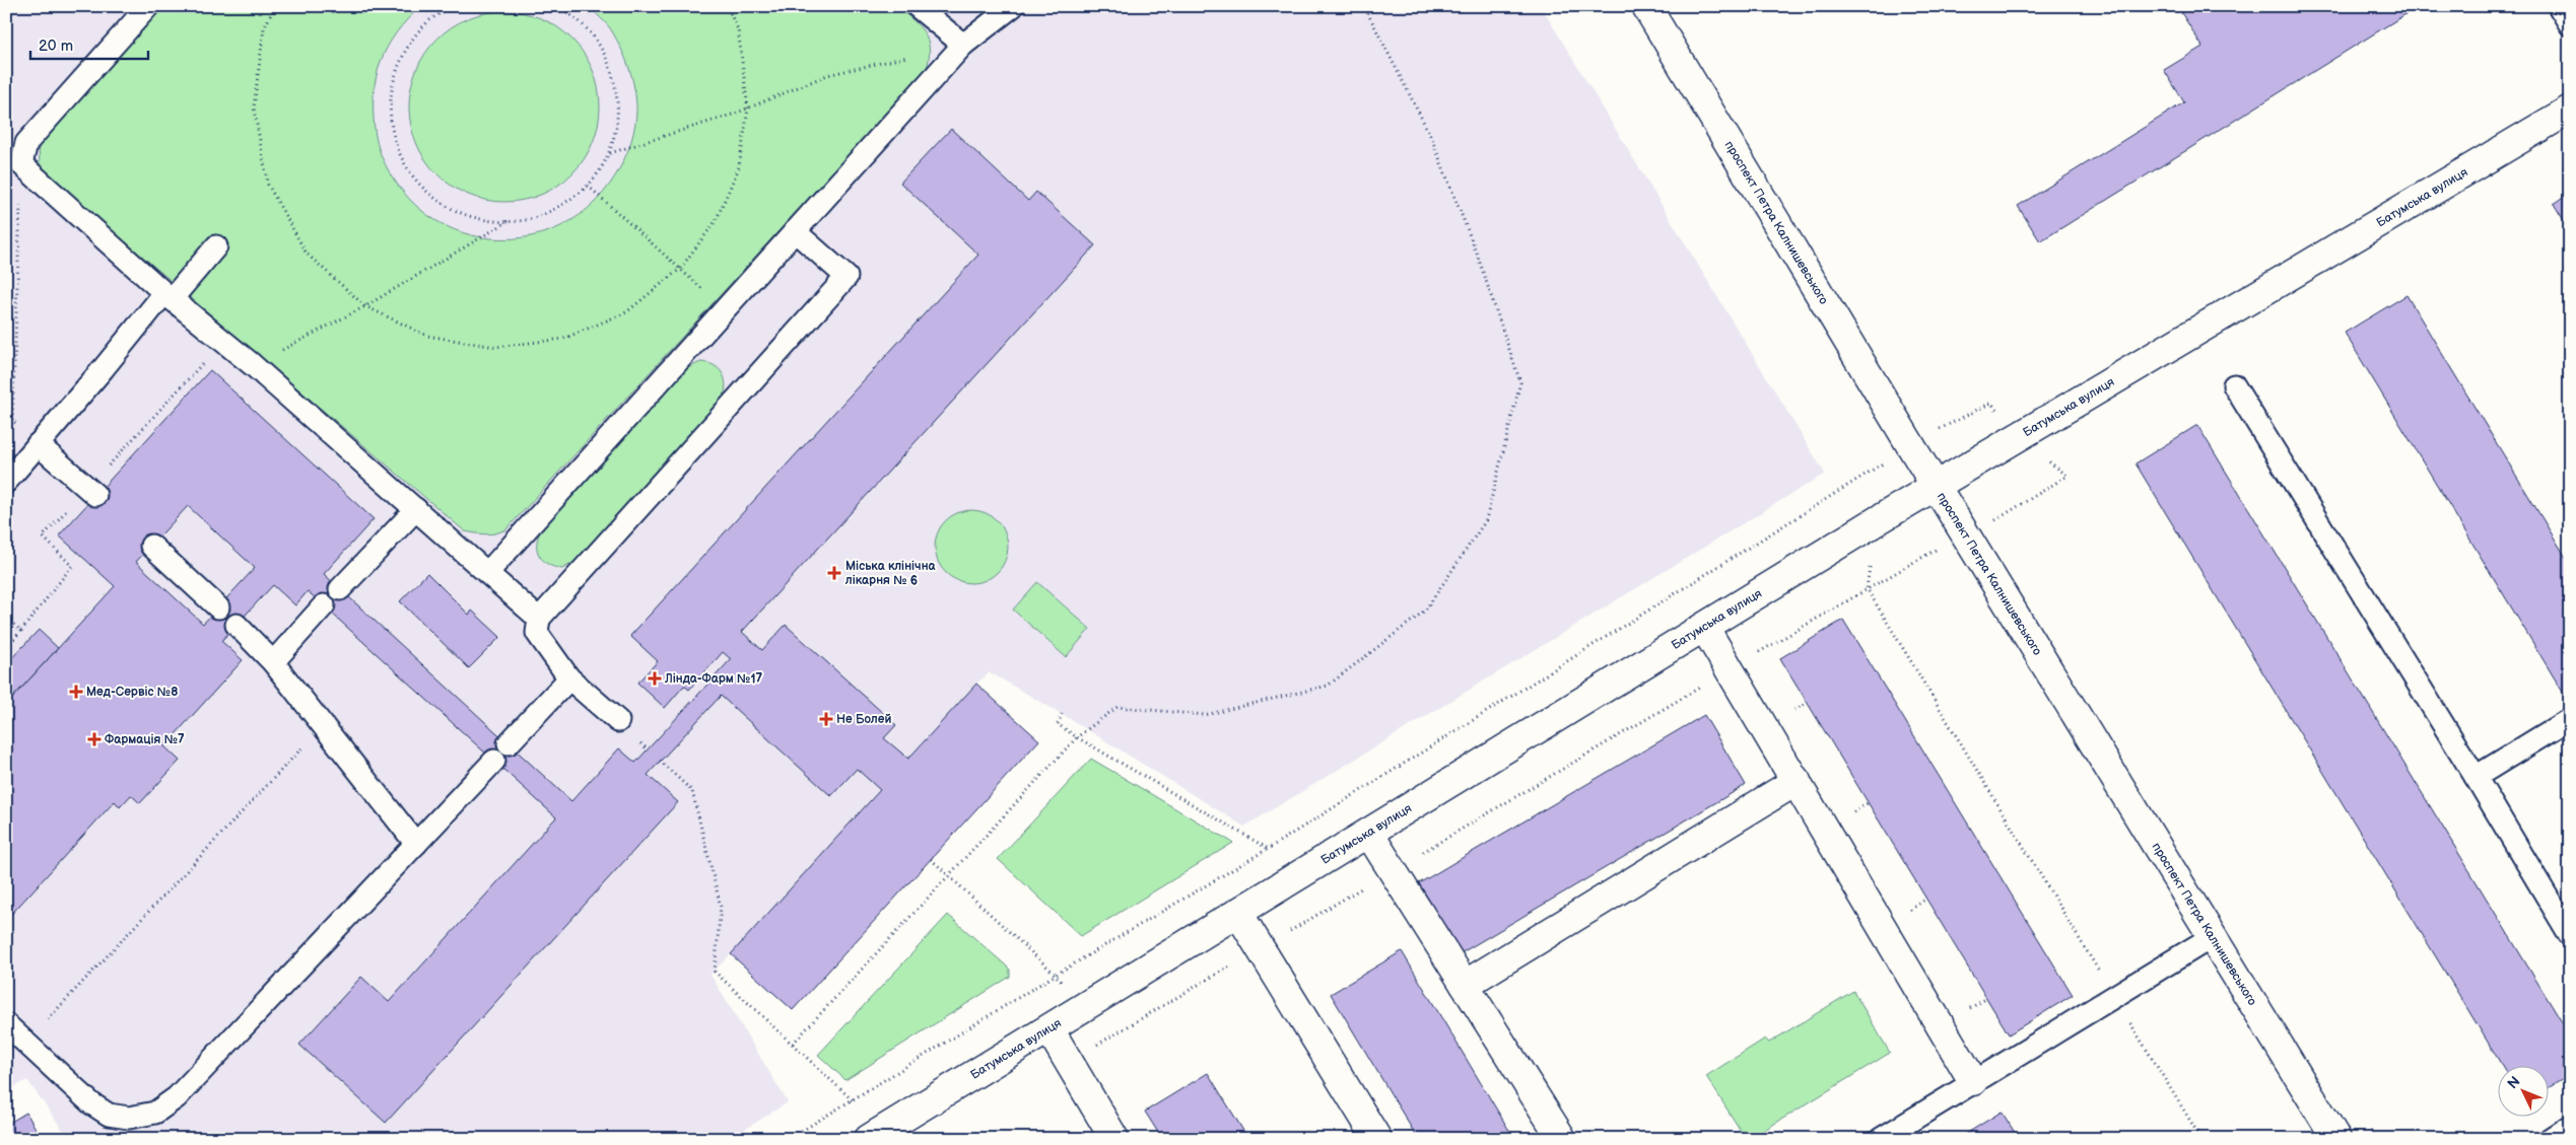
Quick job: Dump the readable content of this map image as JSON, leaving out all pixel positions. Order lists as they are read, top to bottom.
{
  "streets": {
    "street": ["Батумська вулиця", "проспект Петра Калнишевського"]
  },
  "crossings": [
    ["Батумська вулиця", "проспект Петра Калнишевського"]
  ],
  "places": {
    "health": [
      "Міська клінічна лікарня № 6",
      "Лінда-Фарм №17",
      "Мед-Сервіс №8",
      "Не Болей",
      "Фармація №7"
    ]
  },
  "scale_bar": "20 m",
  "north": "top left"
}
